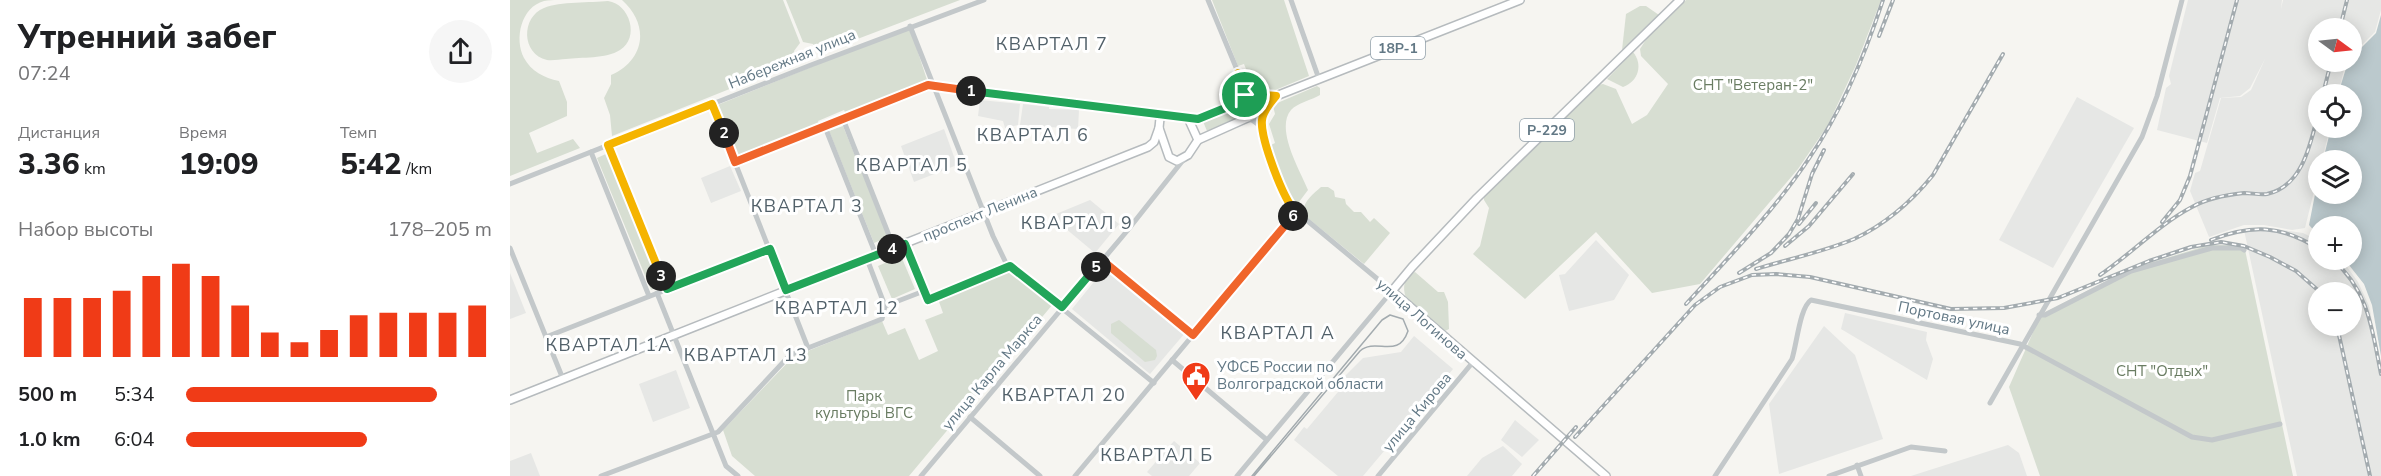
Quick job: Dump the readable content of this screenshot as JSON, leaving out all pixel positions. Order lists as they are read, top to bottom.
{
  "streets": {
    "main road": [
      "18Р-1",
      "Р-229",
      "проспект Ленина",
      "улица Логинова"
    ],
    "street": [
      "Набережная улица",
      "Портовая улица",
      "улица Карла Маркса",
      "улица Кирова"
    ]
  },
  "crossings": [
    ["18Р-1", "улица Карла Маркса"],
    ["Р-229", "улица Логинова"],
    ["улица Логинова", "улица Кирова"]
  ],
  "districts": [
    "КВАРТАЛ 7",
    "КВАРТАЛ 6",
    "КВАРТАЛ 5",
    "КВАРТАЛ 3",
    "КВАРТАЛ 9",
    "КВАРТАЛ 12",
    "КВАРТАЛ А",
    "КВАРТАЛ 1А",
    "КВАРТАЛ 13",
    "КВАРТАЛ 20",
    "КВАРТАЛ Б"
  ],
  "parks": ["СНТ \"Ветеран-2\"", "СНТ \"Отдых\"", "Парк культуры ВГС"],
  "places": {
    "public building": ["УФСБ России по Волгоградской области"]
  },
  "north": "right",
  "page": {
    "heading": ["Утренний забег", "07:24"],
    "map_buttons": ["+", "−"],
    "pins": [
      "1",
      "2",
      "6",
      "4",
      "5",
      "3"
    ],
    "stats": [
      ["Дистанция", "3.36 km"],
      ["Время", "19:09"],
      ["Темп", "5:42 /km"]
    ],
    "chart": ["Набор высоты", "178–205 m"],
    "list": [
      {
        "name": "500 m",
        "note": "5:34"
      },
      {
        "name": "1.0 km",
        "note": "6:04"
      }
    ]
  }
}
